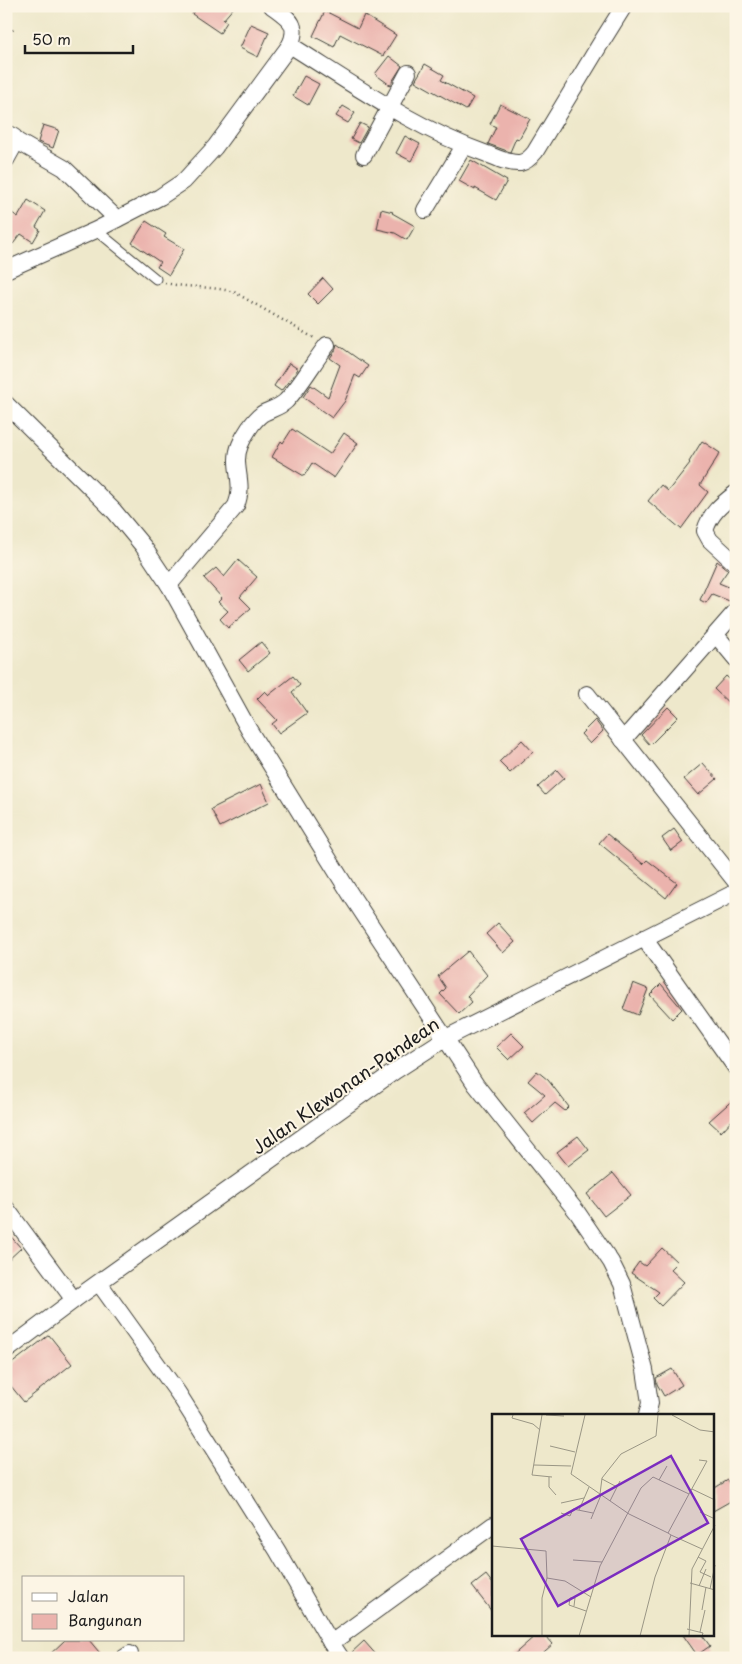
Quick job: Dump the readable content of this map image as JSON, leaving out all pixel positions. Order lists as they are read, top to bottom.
{
  "streets": {
    "street": ["Jalan Klewonan-Pandean"]
  },
  "legend": ["Jalan", "Bangunan"],
  "scale_bar": "50 m"
}
